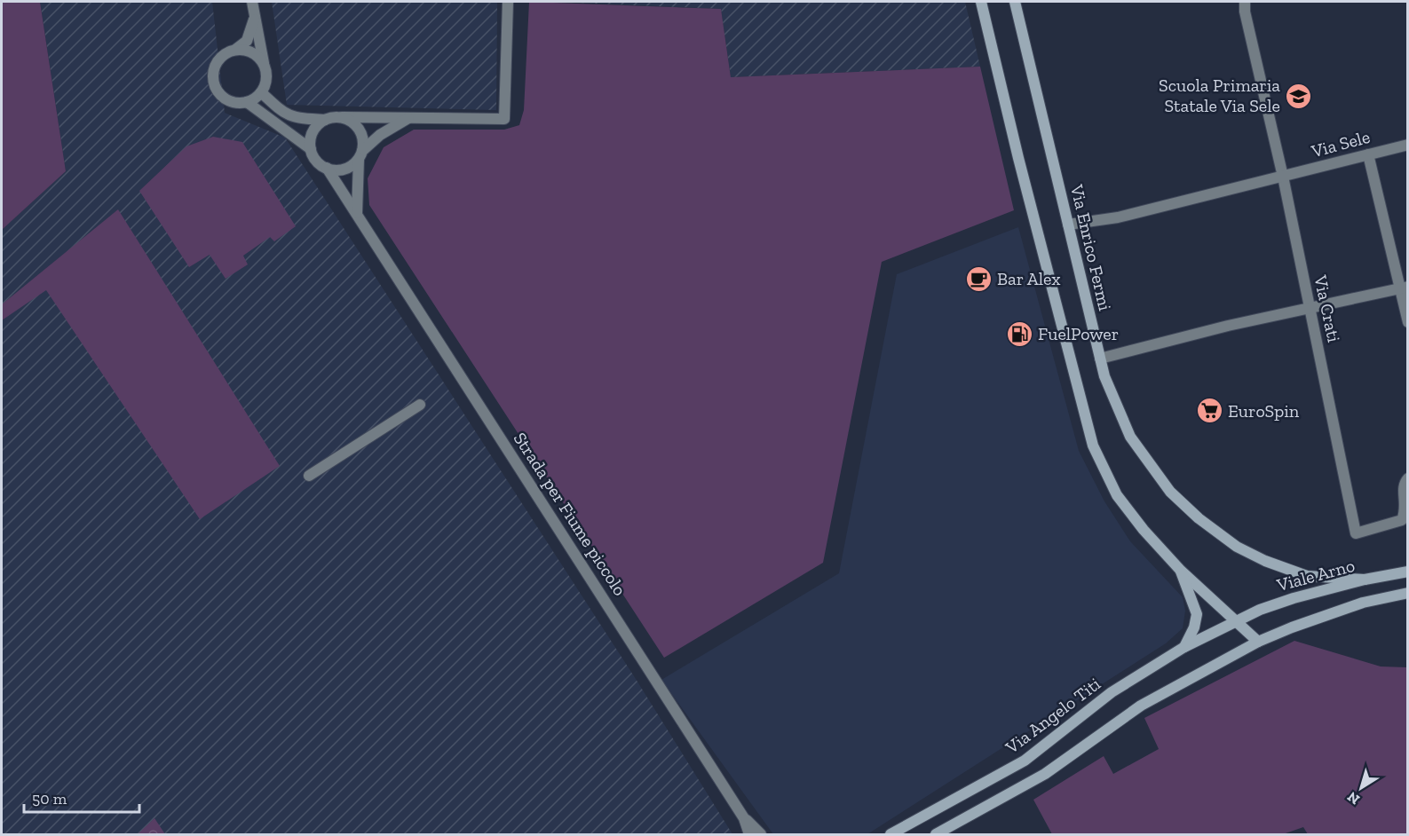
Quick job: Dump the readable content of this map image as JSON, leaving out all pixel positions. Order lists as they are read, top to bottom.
{
  "streets": {
    "street": [
      "Via Sele",
      "Via Enrico Fermi",
      "Via Crati",
      "Strada per Fiume piccolo",
      "Viale Arno",
      "Via Angelo Titi"
    ]
  },
  "crossings": [
    ["Via Sele", "Via Enrico Fermi"],
    ["Via Sele", "Via Crati"],
    ["Via Enrico Fermi", "Viale Arno"],
    ["Viale Arno", "Via Angelo Titi"]
  ],
  "places": {
    "school or university": ["Scuola Primaria Statale Via Sele"],
    "cafe": ["Bar Alex"],
    "fuel station": ["FuelPower"],
    "supermarket": ["EuroSpin"]
  },
  "scale_bar": "50 m",
  "north": "bottom left"
}
